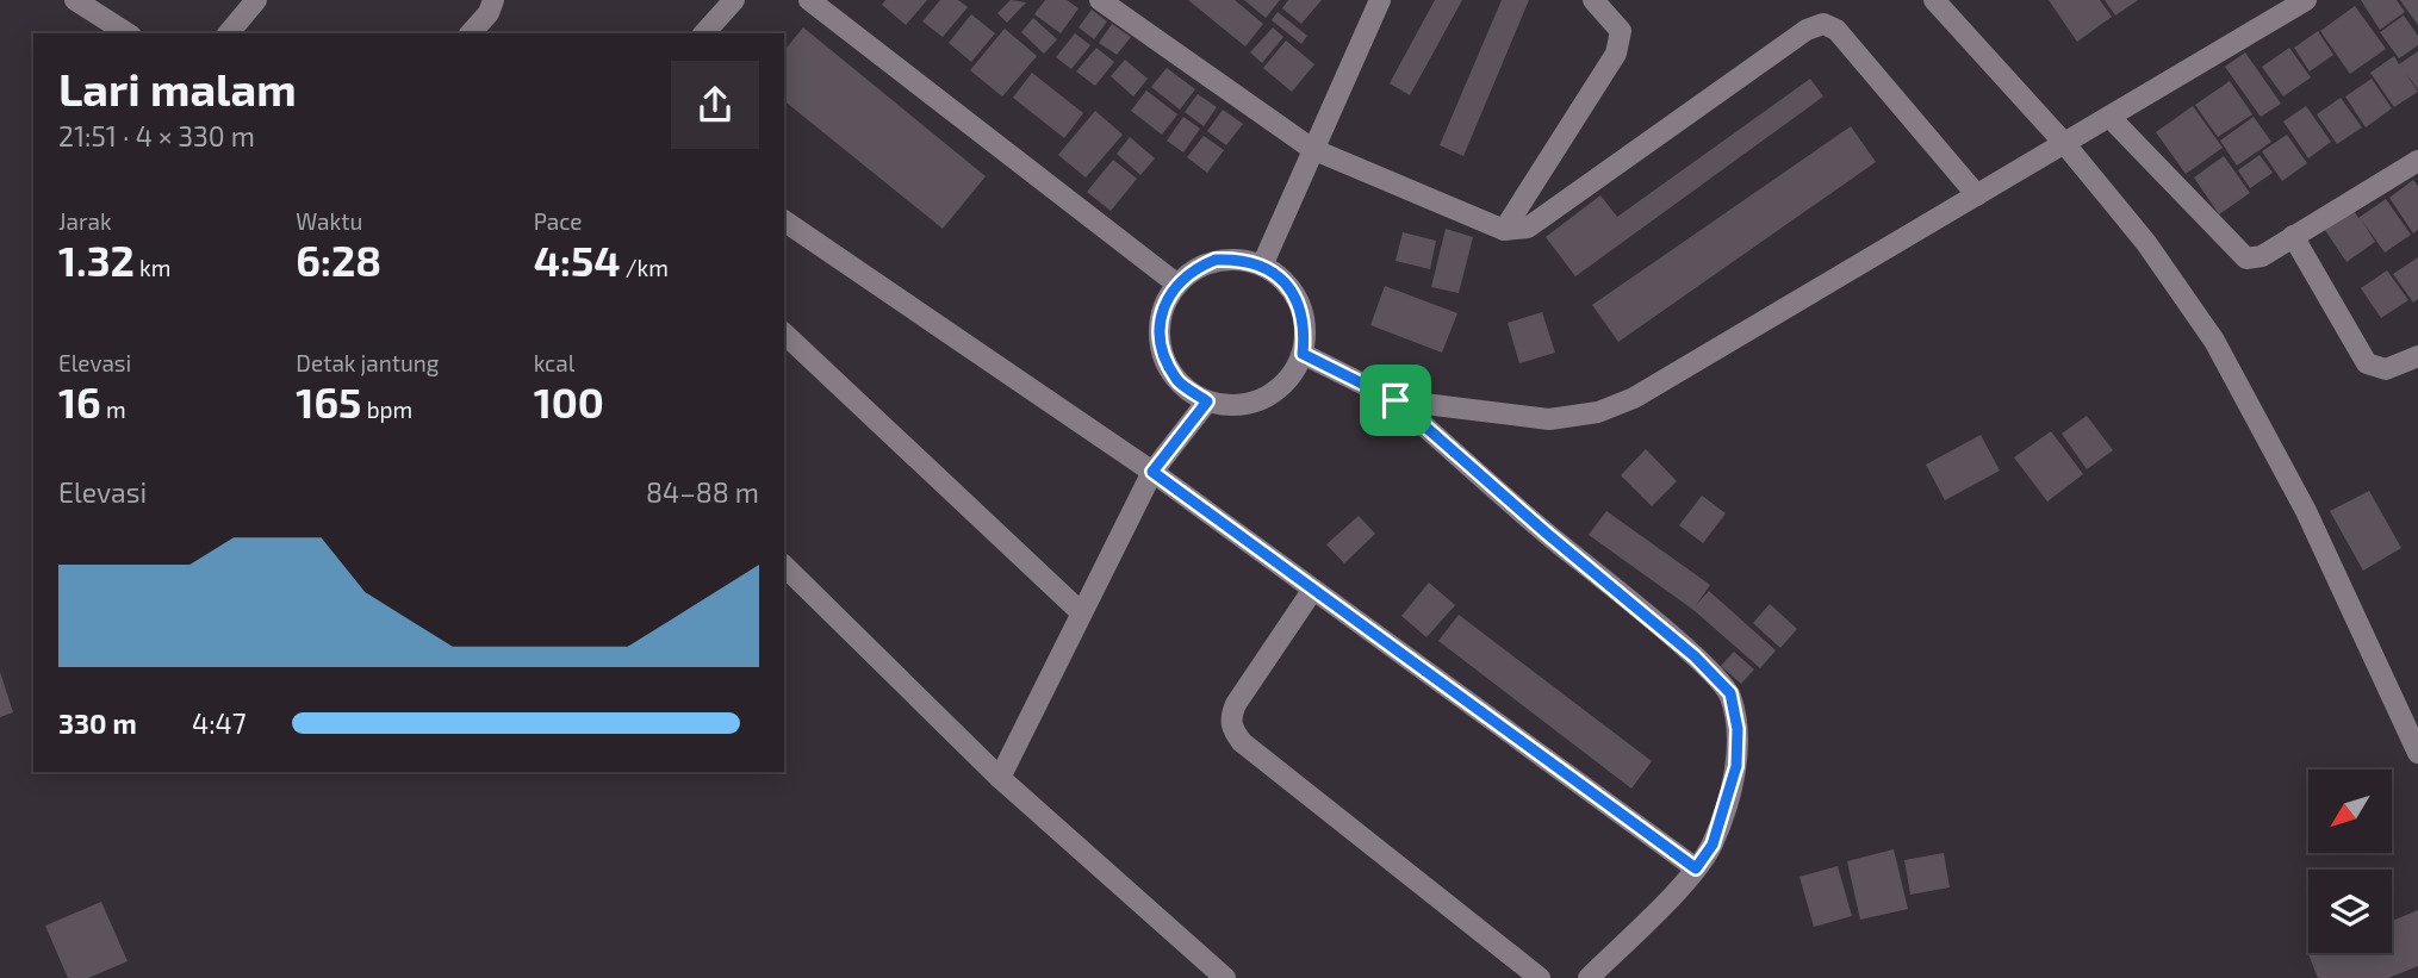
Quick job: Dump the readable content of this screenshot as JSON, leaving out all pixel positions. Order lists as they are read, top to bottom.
{
  "north": "bottom left",
  "page": {
    "heading": ["Lari malam", "21:51 · 4 × 330 m"],
    "stats": [
      ["Jarak", "1.32 km"],
      ["Waktu", "6:28"],
      ["Pace", "4:54 /km"],
      ["Elevasi", "16 m"],
      ["Detak jantung", "165 bpm"],
      ["kcal", "100"]
    ],
    "chart": ["Elevasi", "84–88 m"],
    "list": [
      {
        "name": "330 m",
        "note": "4:47"
      }
    ]
  }
}
